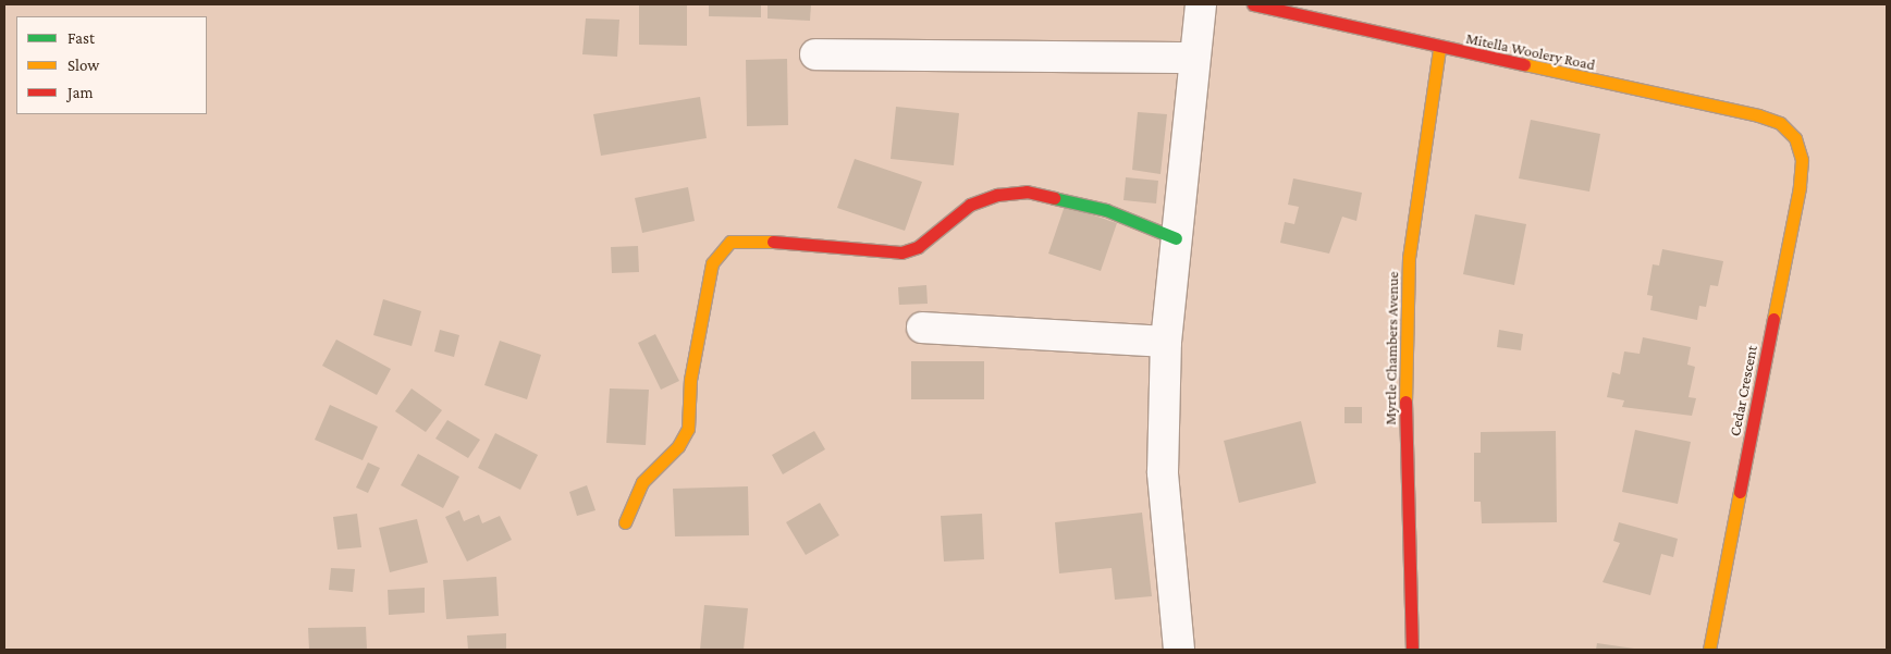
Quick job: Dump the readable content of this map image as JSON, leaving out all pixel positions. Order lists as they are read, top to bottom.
{
  "streets": {
    "street": ["Mitella Woolery Road", "Myrtle Chambers Avenue", "Cedar Crescent"]
  },
  "crossings": [
    ["Mitella Woolery Road", "Myrtle Chambers Avenue"],
    ["Mitella Woolery Road", "Cedar Crescent"]
  ],
  "legend": ["Fast", "Slow", "Jam"]
}
